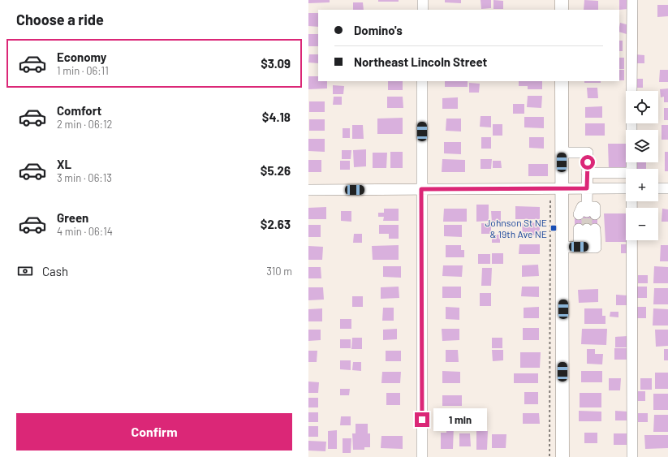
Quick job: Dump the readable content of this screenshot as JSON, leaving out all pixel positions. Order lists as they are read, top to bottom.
{
  "places": {
    "transit": ["Johnson St NE & 19th Ave NE"]
  },
  "page": {
    "heading": "Choose a ride",
    "banner": ["Domino's", "Northeast Lincoln Street"],
    "list": [
      {
        "name": "Economy",
        "note": "1 min · 06:11",
        "value": "$3.09"
      },
      {
        "name": "Comfort",
        "note": "2 min · 06:12",
        "value": "$4.18"
      },
      {
        "name": "XL",
        "note": "3 min · 06:13",
        "value": "$5.26"
      },
      {
        "name": "Green",
        "note": "4 min · 06:14",
        "value": "$2.63"
      }
    ],
    "map_buttons": ["+", "−"],
    "pay": ["Cash", "310 m"],
    "buttons": "Confirm",
    "bubble": "1 min"
  }
}
